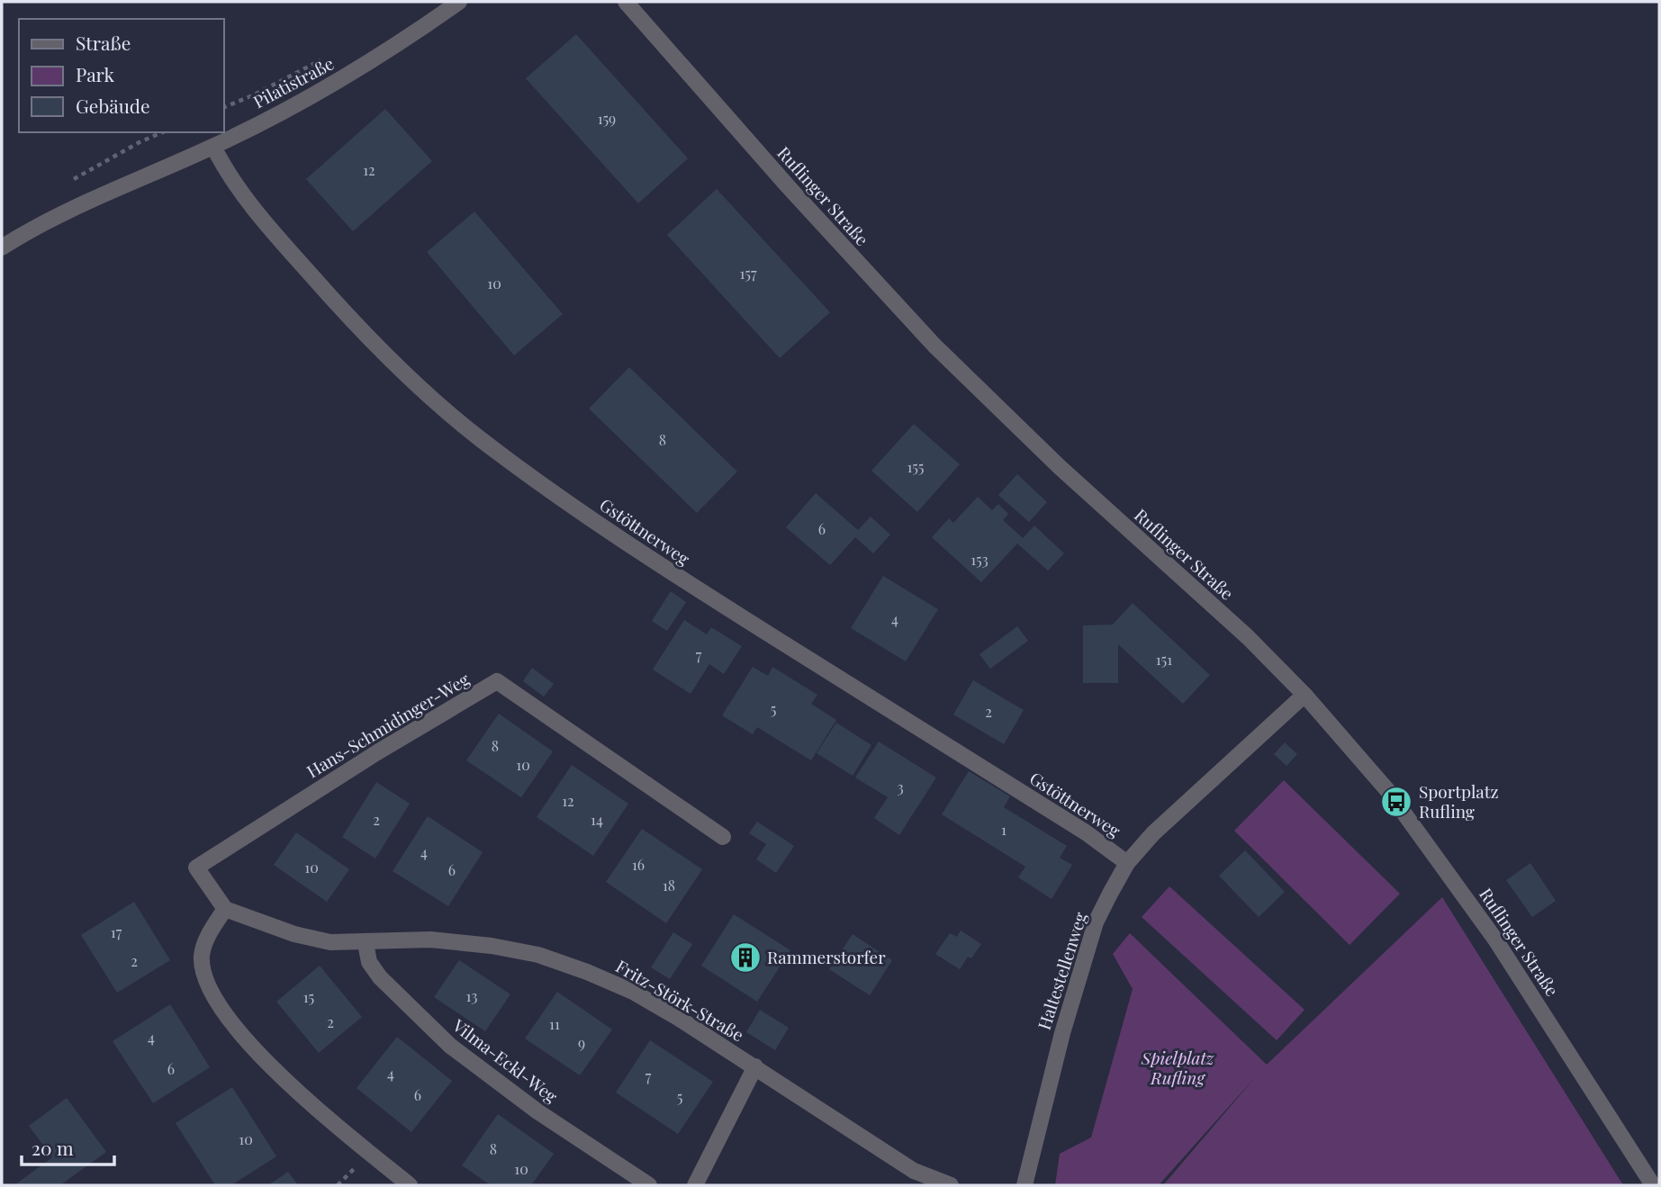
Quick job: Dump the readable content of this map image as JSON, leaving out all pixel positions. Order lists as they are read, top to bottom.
{
  "streets": {
    "street": [
      "Pilatistraße",
      "Ruflinger Straße",
      "Gstöttnerweg",
      "Hans-Schmidinger-Weg",
      "Haltestellenweg",
      "Fritz-Störk-Straße",
      "Vilma-Eckl-Weg"
    ]
  },
  "crossings": [
    ["Pilatistraße", "Gstöttnerweg"],
    ["Ruflinger Straße", "Haltestellenweg"],
    ["Gstöttnerweg", "Haltestellenweg"],
    ["Hans-Schmidinger-Weg", "Fritz-Störk-Straße"],
    ["Fritz-Störk-Straße", "Vilma-Eckl-Weg"]
  ],
  "parks": ["Spielplatz Rufling"],
  "places": {
    "bus stop": ["Sportplatz Rufling"],
    "building": ["Rammerstorfer"]
  },
  "house_numbers": [
    "159",
    "12",
    "157",
    "10",
    "8",
    "155",
    "6",
    "153",
    "4",
    "7",
    "151",
    "5",
    "2",
    "8",
    "10",
    "3",
    "12",
    "2",
    "14",
    "1",
    "4",
    "16",
    "10",
    "6",
    "18",
    "17",
    "2",
    "13",
    "15",
    "2",
    "11",
    "4",
    "9",
    "6",
    "4",
    "7",
    "6",
    "5",
    "10",
    "8",
    "10"
  ],
  "legend": ["Straße", "Park", "Gebäude"],
  "scale_bar": "20 m"
}
